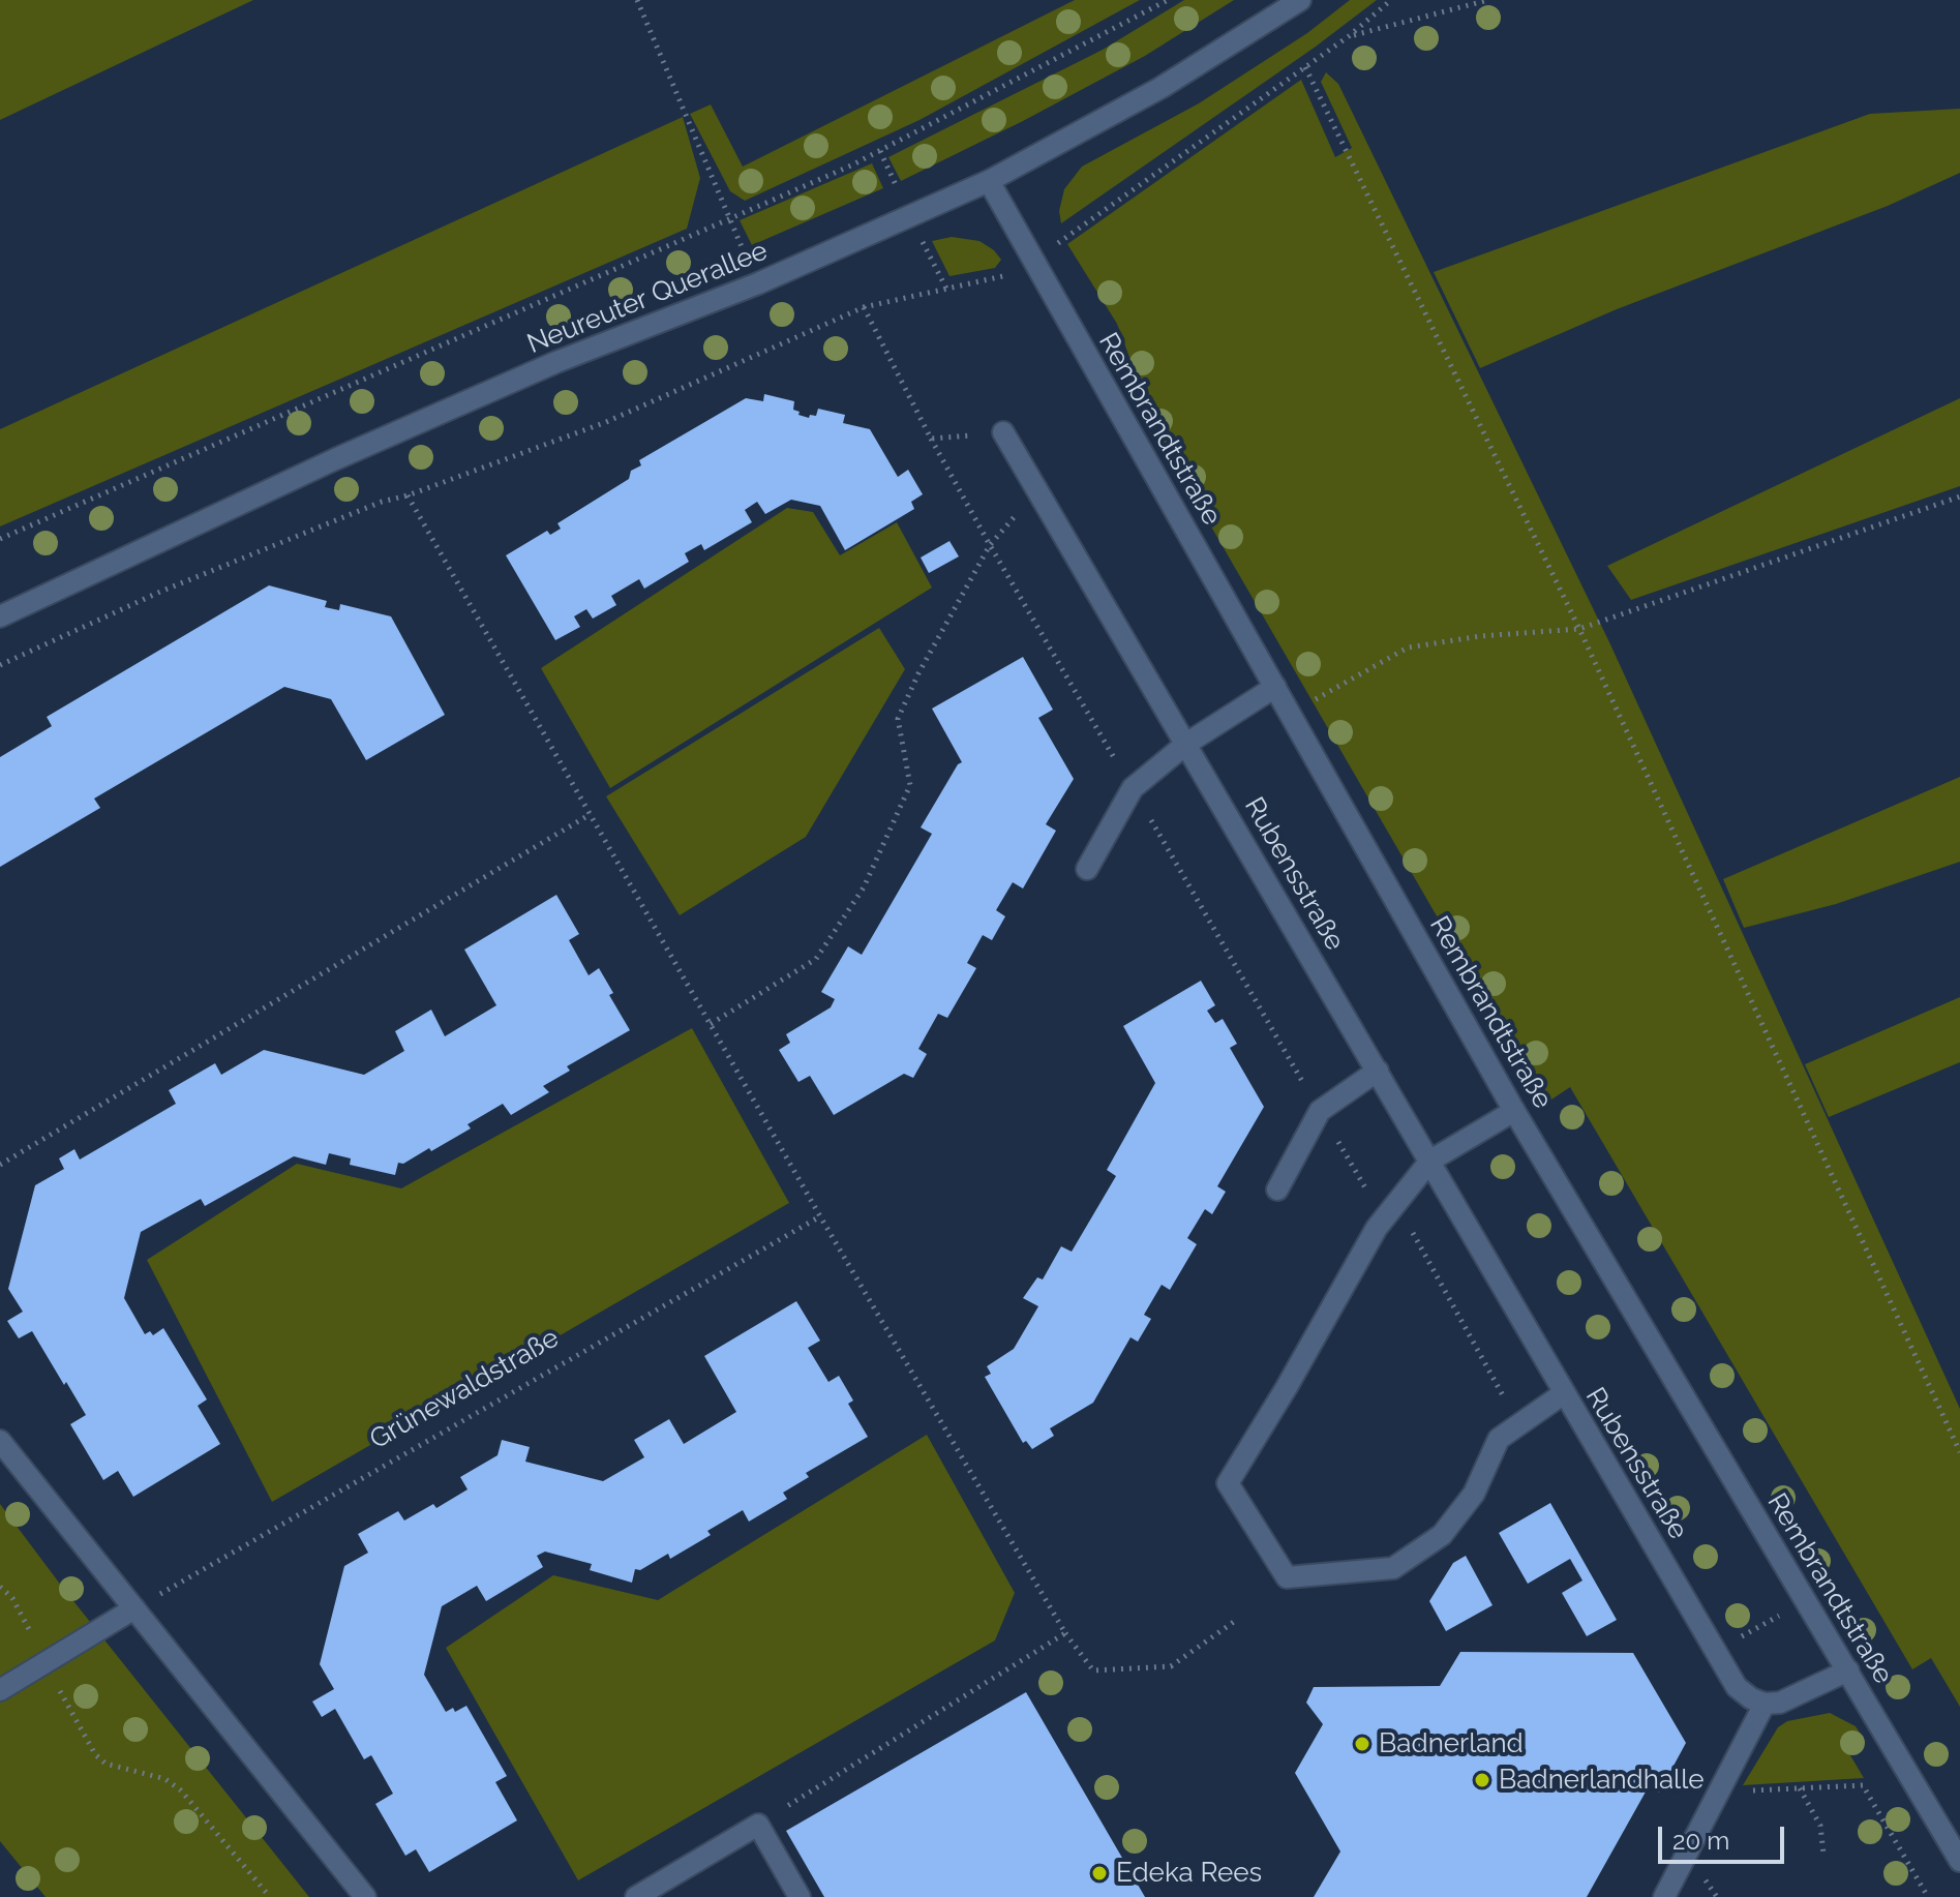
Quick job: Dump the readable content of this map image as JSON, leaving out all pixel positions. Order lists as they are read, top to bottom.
{
  "streets": {
    "street": ["Neureuter Querallee", "Rembrandtstraße", "Rubensstraße"],
    "path": ["Grünewaldstraße"]
  },
  "crossings": [
    ["Neureuter Querallee", "Rembrandtstraße"]
  ],
  "places": ["Badnerland", "Badnerlandhalle", "Edeka Rees"],
  "scale_bar": "20 m"
}
